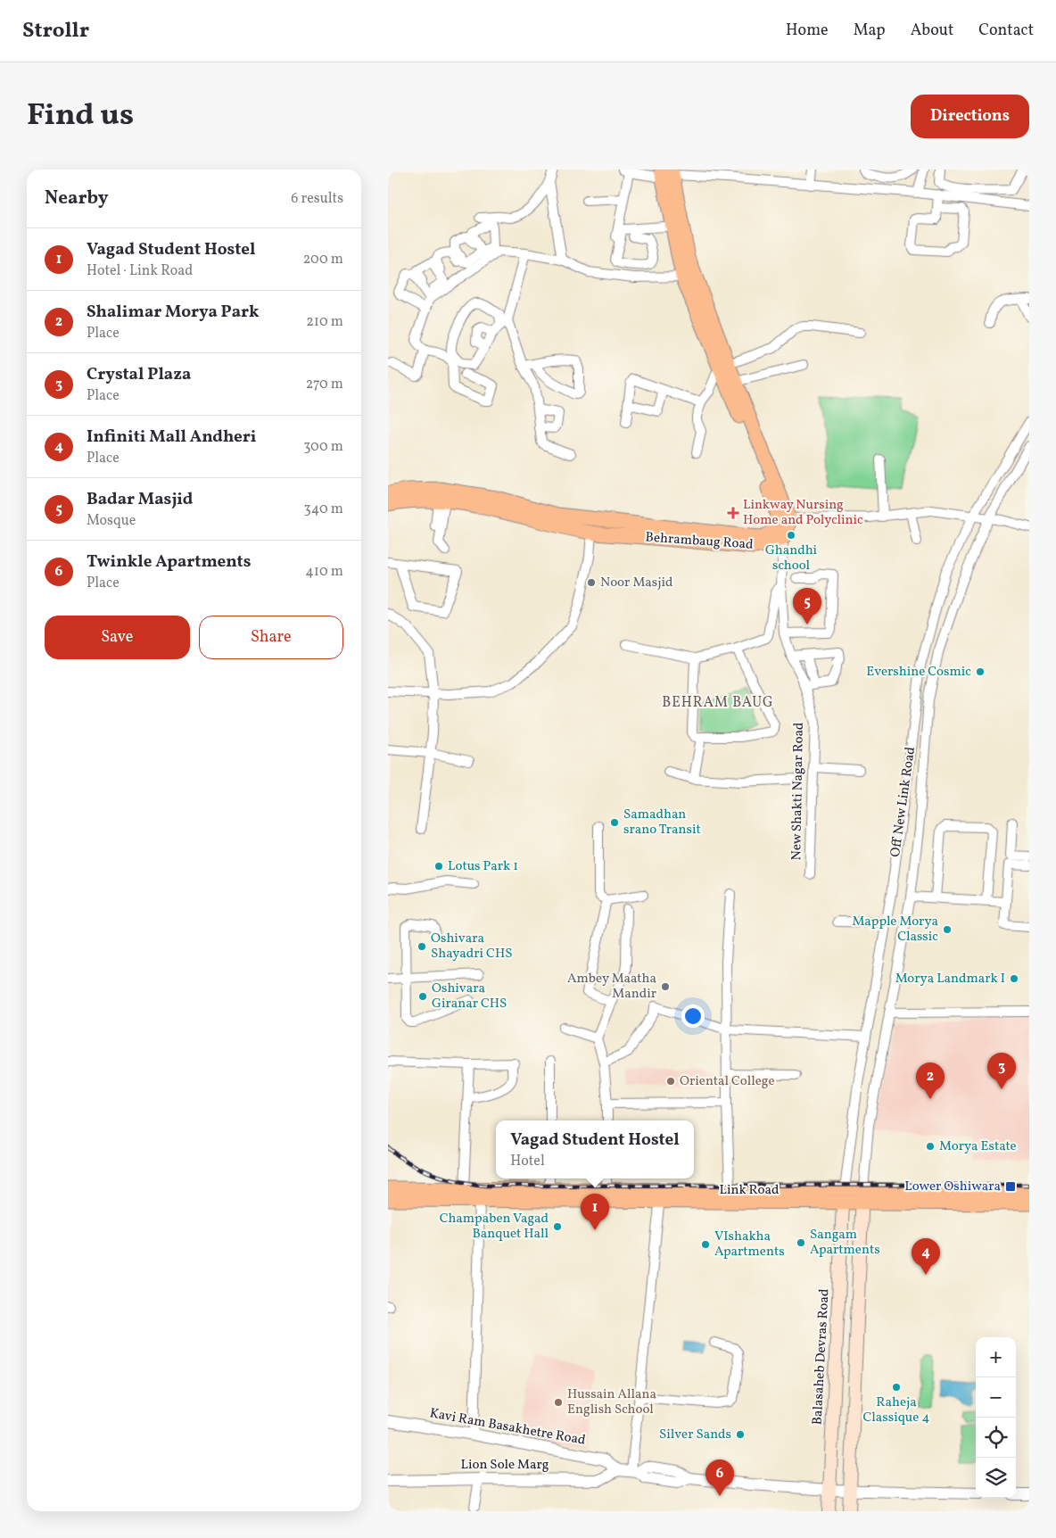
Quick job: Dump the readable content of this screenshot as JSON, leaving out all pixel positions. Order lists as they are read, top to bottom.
{
  "streets": {
    "main road": [
      "Behrambaug Road",
      "Off New Link Road",
      "Link Road",
      "Balasaheb Devras Road"
    ],
    "street": ["New Shakti Nagar Road", "Kavi Ram Basakhetre Road", "Lion Sole Marg"]
  },
  "crossings": [
    ["Behrambaug Road", "New Shakti Nagar Road"],
    ["Off New Link Road", "Link Road"],
    ["Off New Link Road", "Balasaheb Devras Road"],
    ["Link Road", "Balasaheb Devras Road"],
    ["Kavi Ram Basakhetre Road", "Lion Sole Marg"]
  ],
  "districts": ["BEHRAM BAUG"],
  "places": {
    "health": ["Linkway Nursing Home and Polyclinic"],
    "other": [
      "Ghandhi school",
      "Noor Masjid",
      "Evershine Cosmic",
      "Samadhan srano Transit",
      "Lotus Park 1",
      "Mapple Morya Classic",
      "Oshivara Shayadri CHS",
      "Morya Landmark I",
      "Ambey Maatha Mandir",
      "Oshivara Giranar CHS",
      "Oriental College",
      "Morya Estate",
      "Champaben Vagad Banquet Hall",
      "Sangam Apartments",
      "VIshakha Apartments",
      "Raheja Classique 4",
      "Hussain Allana English School",
      "Silver Sands"
    ],
    "transit": ["Lower Oshiwara"]
  },
  "page": {
    "header": "Strollr",
    "nav": [
      "Home",
      "Map",
      "About",
      "Contact"
    ],
    "title": "Find us",
    "buttons": [
      "Directions",
      ["Save", "Share"]
    ],
    "heading": ["Nearby", "6 results"],
    "list": [
      {
        "mark": "1",
        "name": "Vagad Student Hostel",
        "note": "Hotel · Link Road",
        "value": "200 m"
      },
      {
        "mark": "2",
        "name": "Shalimar Morya Park",
        "note": "Place",
        "value": "210 m"
      },
      {
        "mark": "3",
        "name": "Crystal Plaza",
        "note": "Place",
        "value": "270 m"
      },
      {
        "mark": "4",
        "name": "Infiniti Mall Andheri",
        "note": "Place",
        "value": "300 m"
      },
      {
        "mark": "5",
        "name": "Badar Masjid",
        "note": "Mosque",
        "value": "340 m"
      },
      {
        "mark": "6",
        "name": "Twinkle Apartments",
        "note": "Place",
        "value": "410 m"
      }
    ],
    "pins": [
      "5",
      "3",
      "2",
      "1",
      "4",
      "6"
    ],
    "popup": ["Vagad Student Hostel", "Hotel"],
    "map_buttons": ["+", "−"]
  }
}
